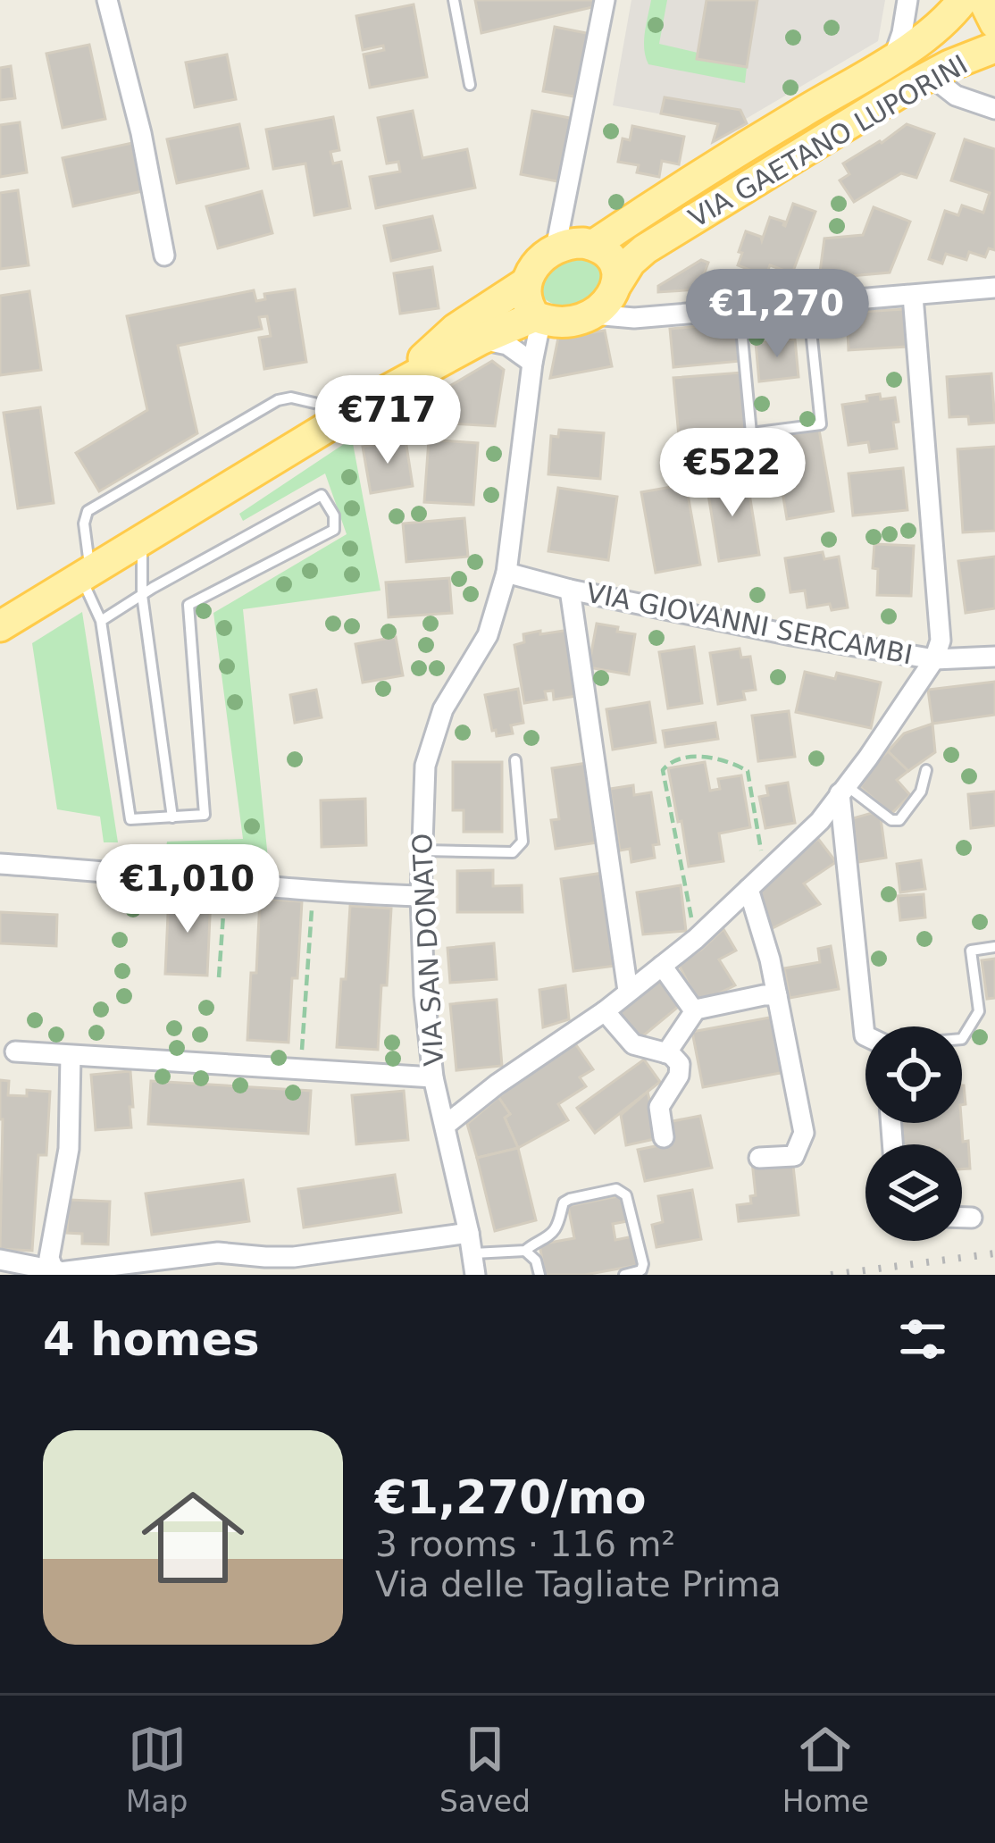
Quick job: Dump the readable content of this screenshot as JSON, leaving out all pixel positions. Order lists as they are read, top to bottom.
{
  "streets": {
    "main road": ["VIA GAETANO LUPORINI"],
    "street": ["VIA GIOVANNI SERCAMBI", "VIA SAN DONATO"]
  },
  "crossings": [
    ["VIA GAETANO LUPORINI", "VIA SAN DONATO"],
    ["VIA GIOVANNI SERCAMBI", "VIA SAN DONATO"]
  ],
  "page": {
    "price": [
      "€1,270",
      "€717",
      "€522",
      "€1,010"
    ],
    "heading": "4 homes",
    "list": [
      {
        "name": "€1,270/mo",
        "note": "3 rooms · 116 m² · Via delle Tagliate Prima"
      }
    ],
    "tabs": ["Map", "Saved", "Home"]
  }
}
